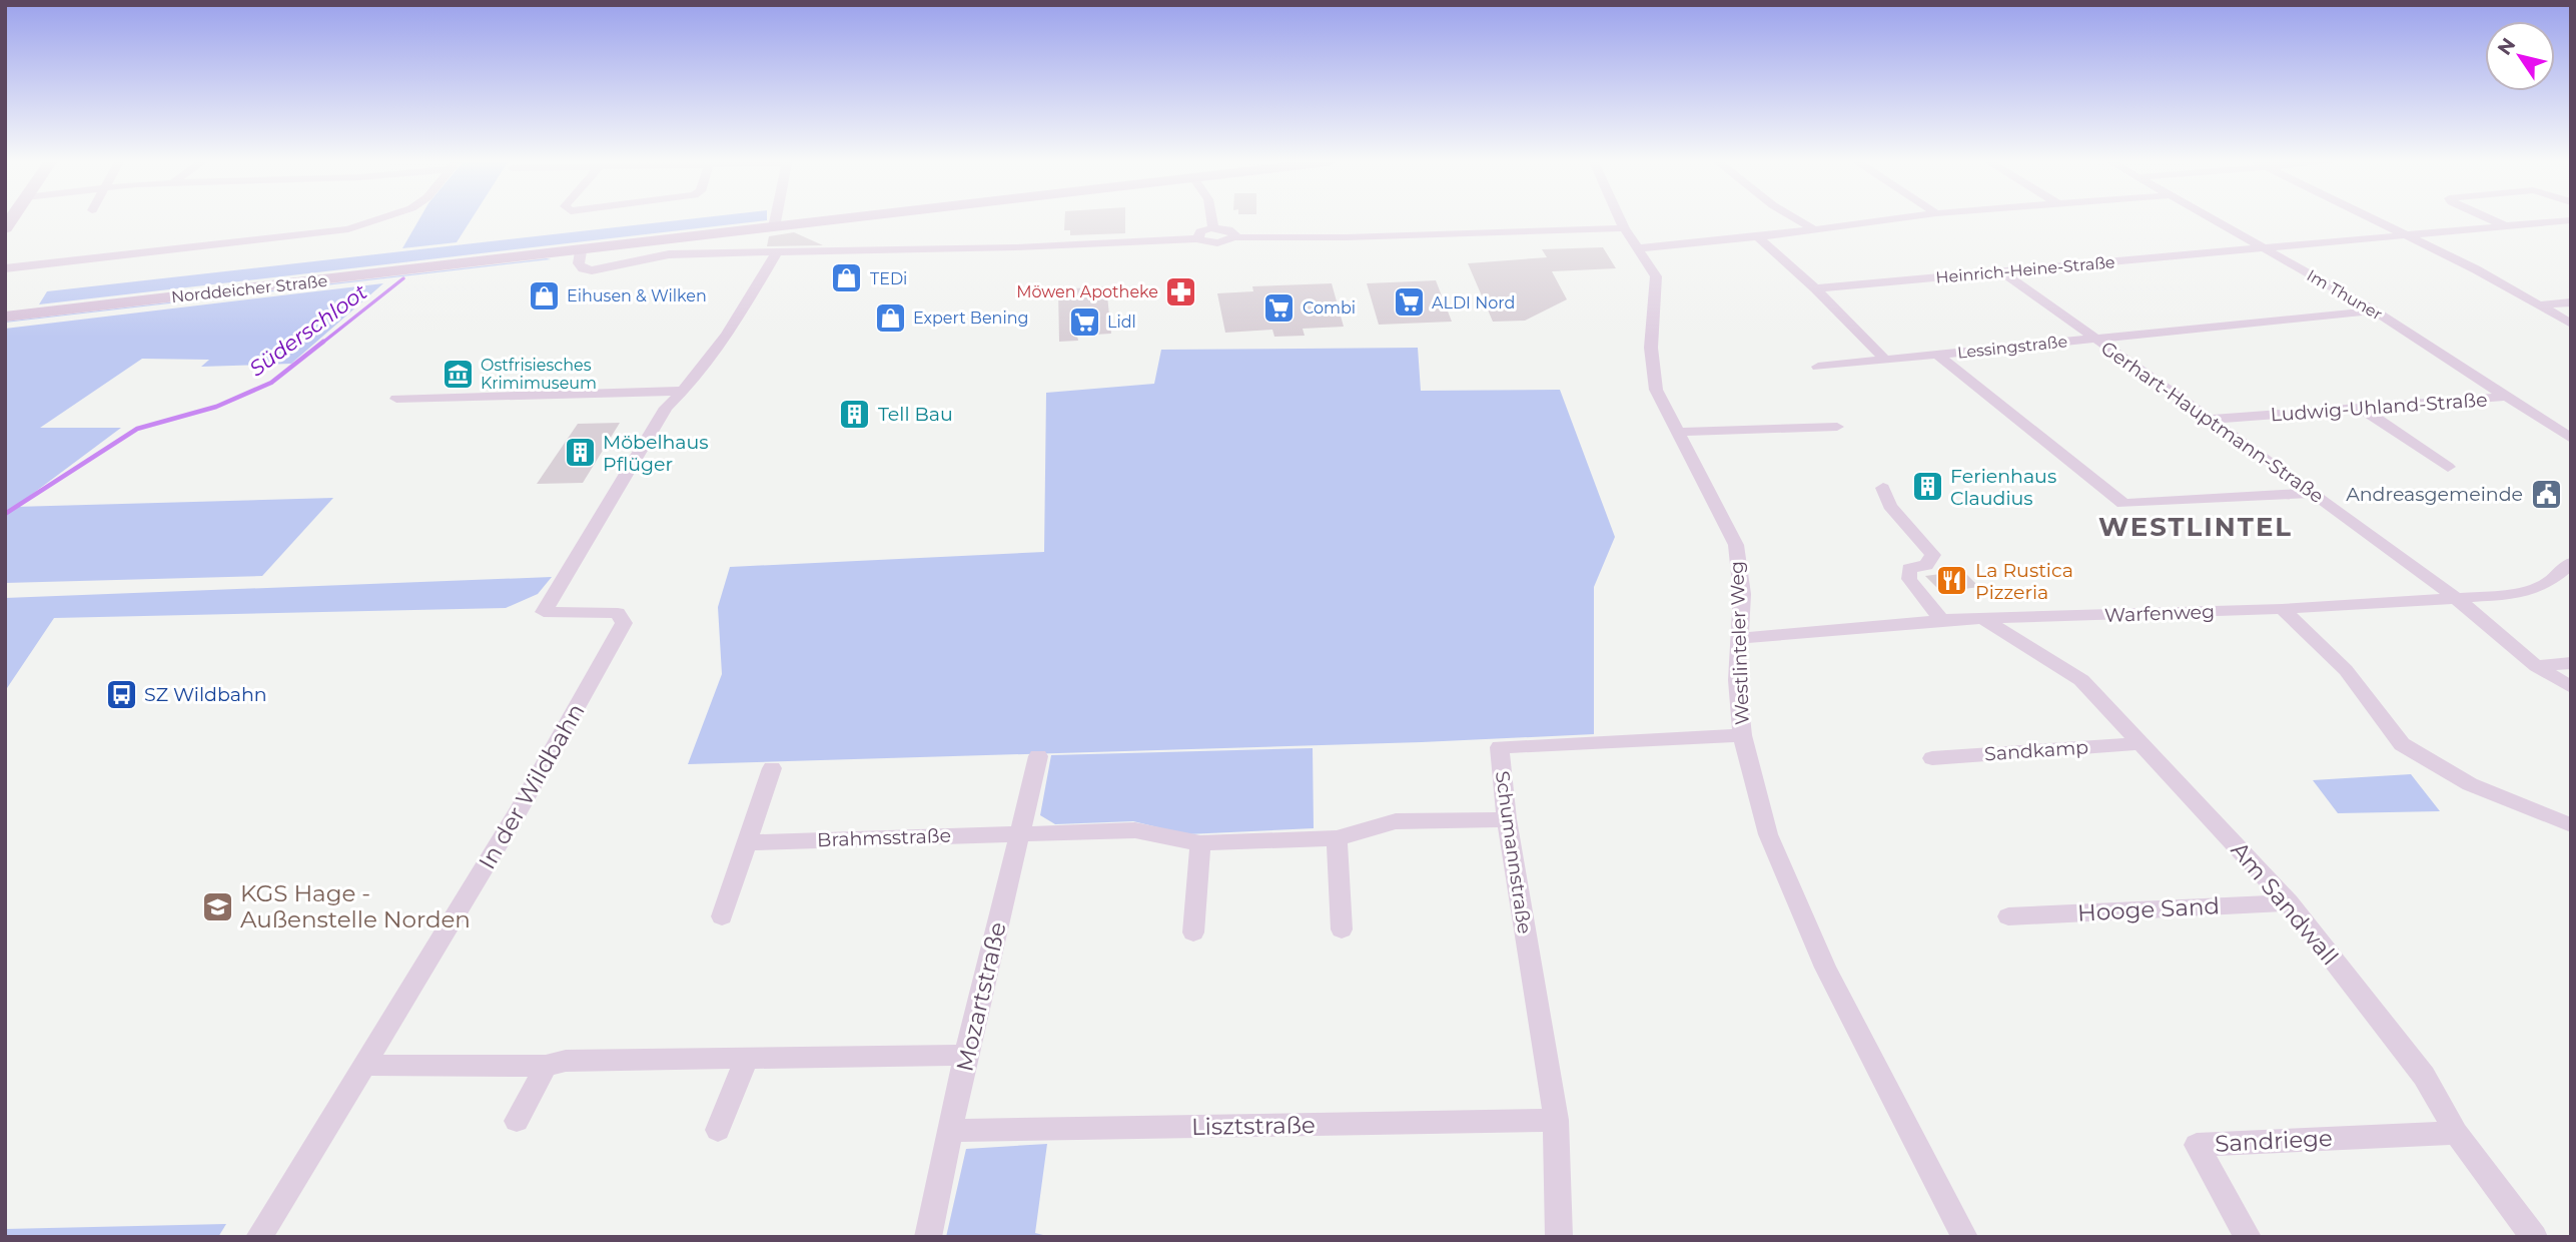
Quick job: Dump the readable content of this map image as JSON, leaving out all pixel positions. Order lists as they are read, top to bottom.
{
  "streets": {
    "main road": ["Norddeicher Straße"],
    "street": [
      "Heinrich-Heine-Straße",
      "Im Thuner",
      "Lessingstraße",
      "Ludwig-Uhland-Straße",
      "Gerhart-Hauptmann-Straße",
      "Warfenweg",
      "Westlinteler Weg",
      "Sandkamp",
      "In der Wildbahn",
      "Brahmsstraße",
      "Schumannstraße",
      "Am Sandwall",
      "Hooge Sand",
      "Mozartstraße",
      "Lisztstraße",
      "Sandriege"
    ]
  },
  "crossings": [
    ["Heinrich-Heine-Straße", "Im Thuner"],
    ["Heinrich-Heine-Straße", "Gerhart-Hauptmann-Straße"],
    ["Im Thuner", "Lessingstraße"],
    ["Im Thuner", "Ludwig-Uhland-Straße"],
    ["Lessingstraße", "Gerhart-Hauptmann-Straße"],
    ["Ludwig-Uhland-Straße", "Gerhart-Hauptmann-Straße"],
    ["Gerhart-Hauptmann-Straße", "Warfenweg"],
    ["Warfenweg", "Westlinteler Weg"],
    ["Warfenweg", "Am Sandwall"],
    ["Westlinteler Weg", "Schumannstraße"],
    ["Sandkamp", "Am Sandwall"],
    ["Brahmsstraße", "Schumannstraße"],
    ["Brahmsstraße", "Mozartstraße"],
    ["Schumannstraße", "Lisztstraße"],
    ["Am Sandwall", "Hooge Sand"],
    ["Am Sandwall", "Sandriege"],
    ["Mozartstraße", "Lisztstraße"]
  ],
  "districts": ["WESTLINTEL"],
  "water": ["Süderschloot"],
  "places": {
    "shop": ["TEDi", "Eihusen & Wilken", "Expert Bening"],
    "pharmacy": ["Möwen Apotheke"],
    "supermarket": ["ALDI Nord", "Combi", "Lidl"],
    "museum": ["Ostfrisiesches Krimimuseum"],
    "building": ["Tell Bau", "Möbelhaus Pflüger", "Ferienhaus Claudius"],
    "public building": ["Andreasgemeinde"],
    "restaurant": ["La Rustica Pizzeria"],
    "bus stop": ["SZ Wildbahn"],
    "school or university": ["KGS Hage - Außenstelle Norden"]
  },
  "north": "top left"
}
